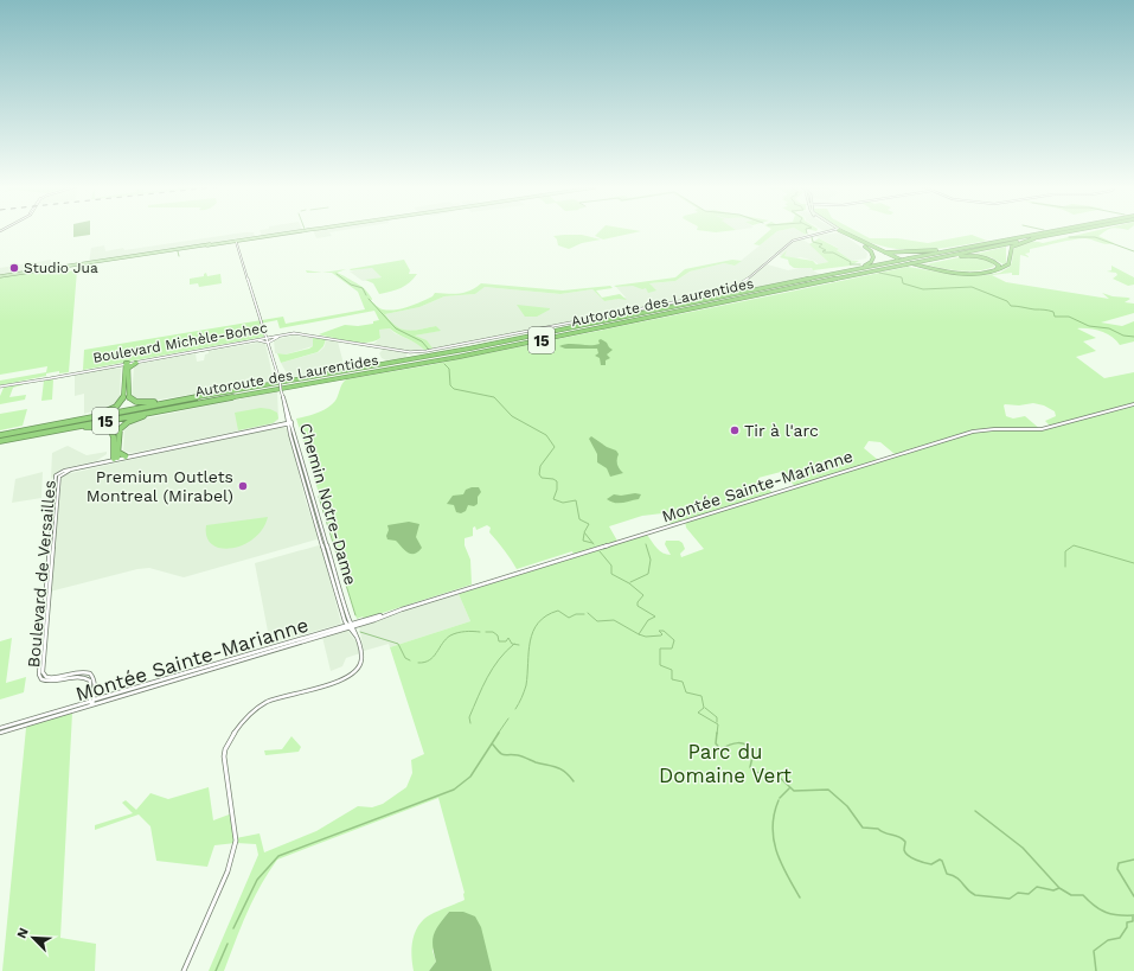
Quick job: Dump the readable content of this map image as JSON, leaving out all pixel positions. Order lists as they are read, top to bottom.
{
  "streets": {
    "highway": ["Autoroute des Laurentides", "15"],
    "street": [
      "Boulevard Michèle-Bohec",
      "Montée Sainte-Marianne",
      "Chemin Notre-Dame",
      "Boulevard de Versailles"
    ]
  },
  "crossings": [
    ["Boulevard Michèle-Bohec", "Chemin Notre-Dame"],
    ["Montée Sainte-Marianne", "Chemin Notre-Dame"],
    ["Montée Sainte-Marianne", "Boulevard de Versailles"],
    ["Chemin Notre-Dame", "Boulevard de Versailles"]
  ],
  "parks": ["Parc du Domaine Vert"],
  "places": ["Studio Jua", "Tir à l'arc", "Premium Outlets Montreal (Mirabel)"],
  "north": "top left"
}
